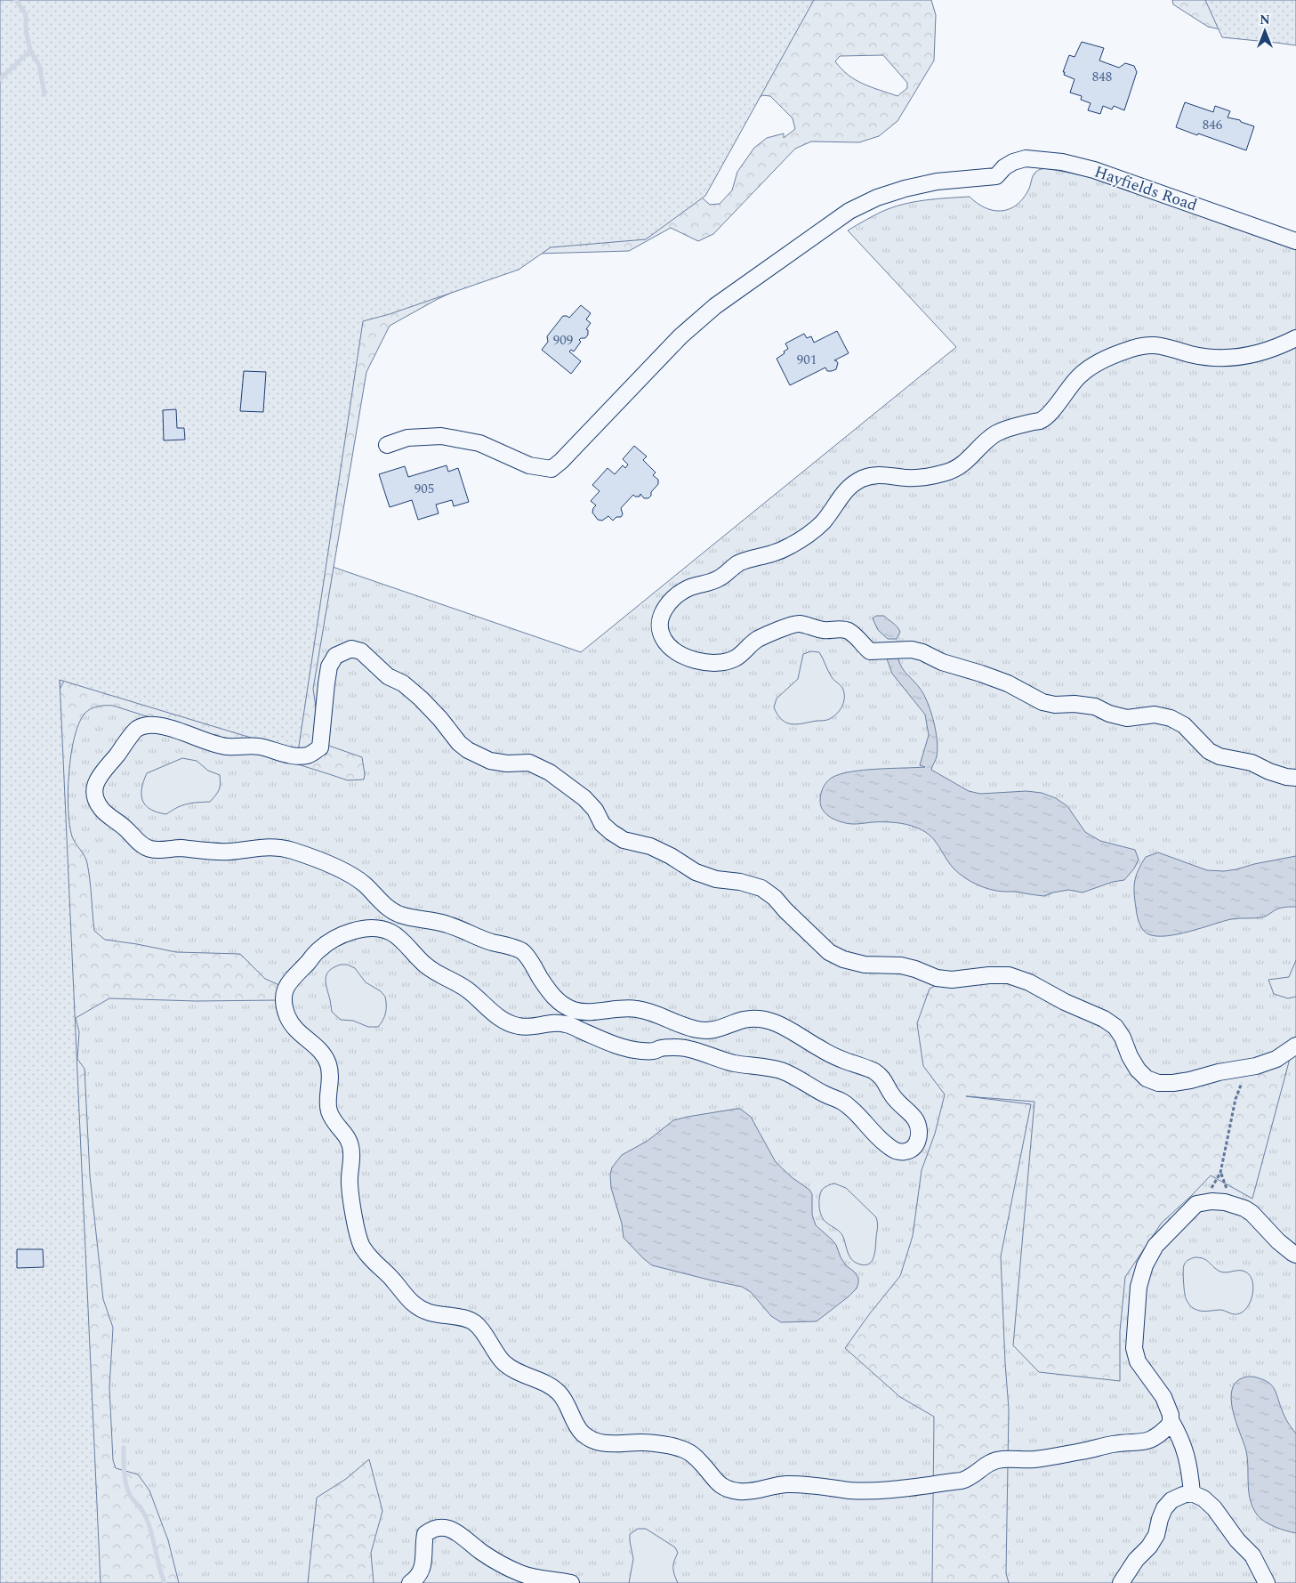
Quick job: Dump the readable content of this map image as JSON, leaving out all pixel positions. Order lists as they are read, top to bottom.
{
  "streets": {
    "street": ["Hayfields Road"]
  },
  "house_numbers": [
    "848",
    "846",
    "909",
    "901",
    "905"
  ],
  "north": "top"
}
